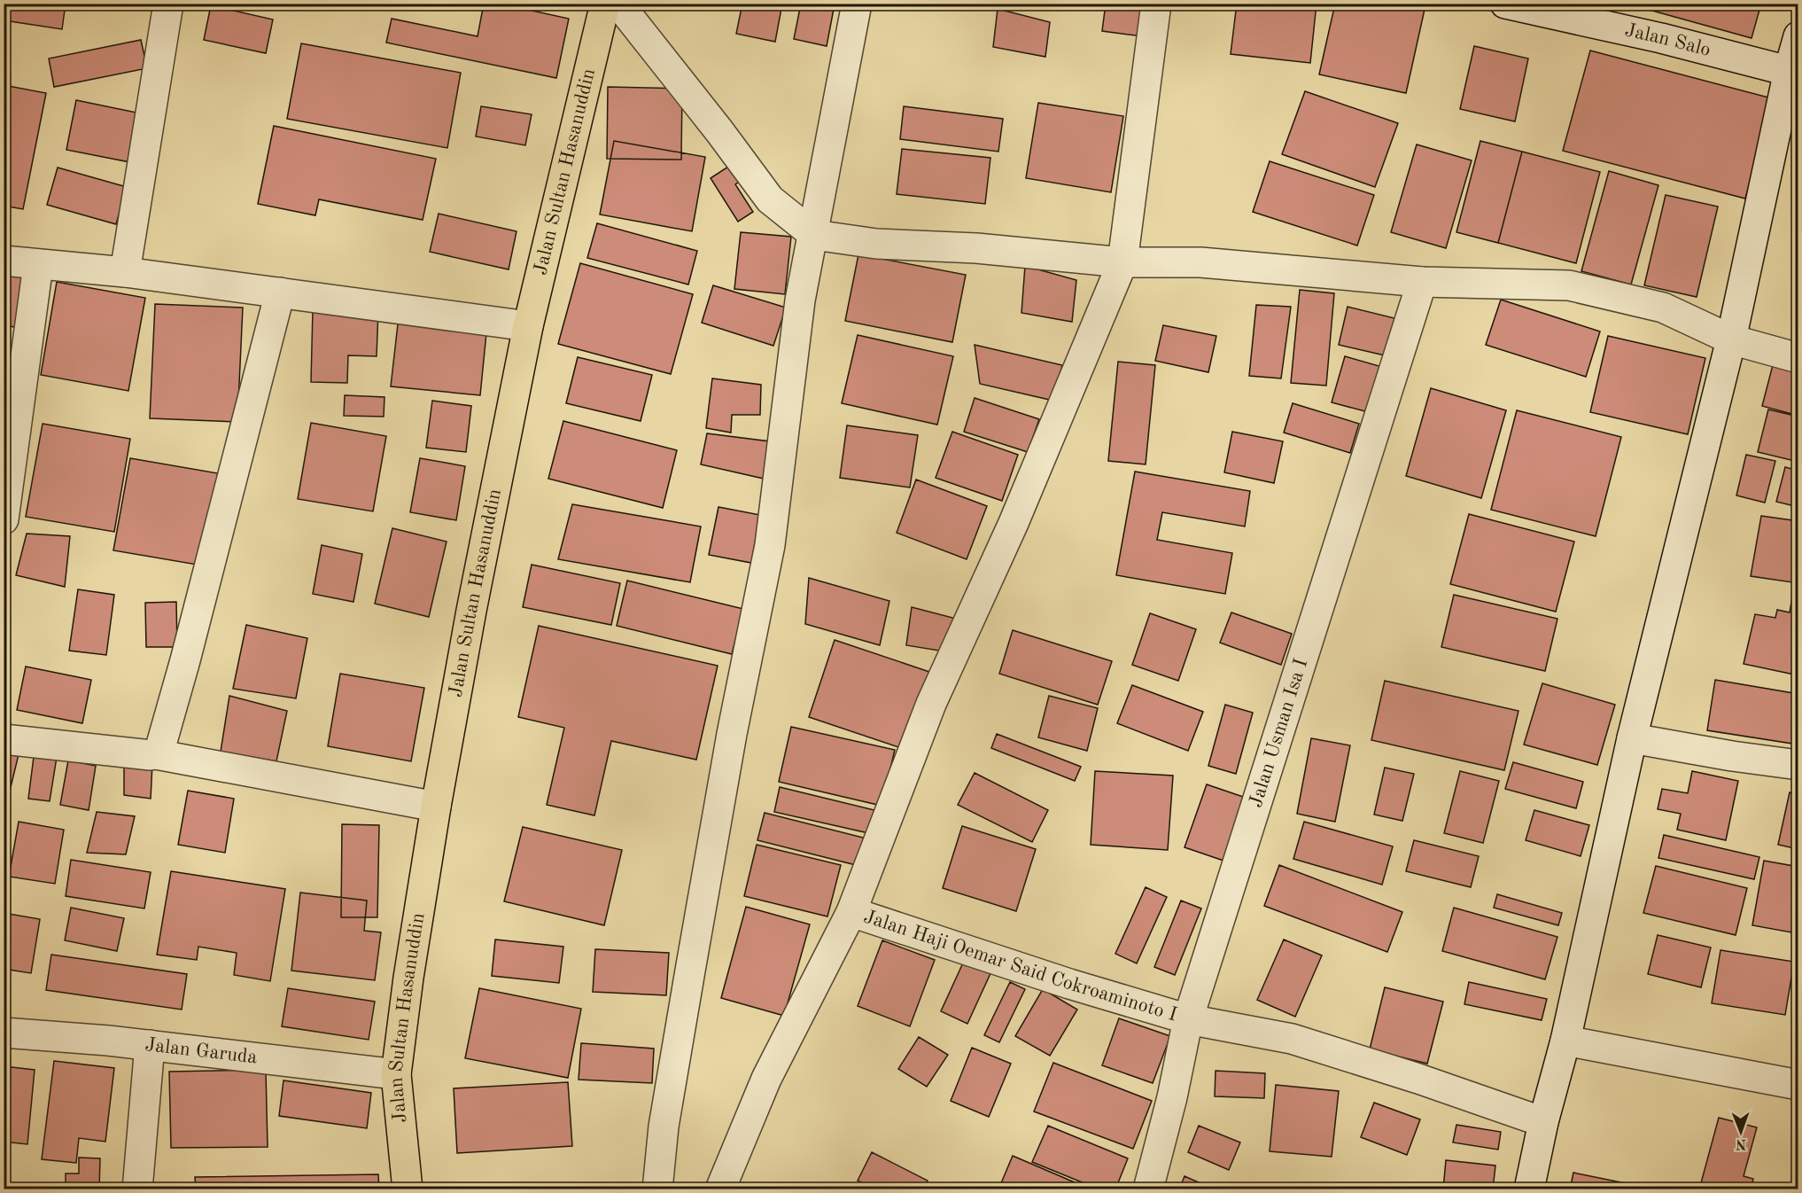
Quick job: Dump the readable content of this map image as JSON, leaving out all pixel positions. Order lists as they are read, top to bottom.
{
  "streets": {
    "highway": ["Jalan Sultan Hasanuddin"],
    "street": [
      "Jalan Salo",
      "Jalan Usman Isa I",
      "Jalan Haji Oemar Said Cokroaminoto I",
      "Jalan Garuda"
    ]
  },
  "crossings": [
    ["Jalan Sultan Hasanuddin", "Jalan Garuda"],
    ["Jalan Usman Isa I", "Jalan Haji Oemar Said Cokroaminoto I"]
  ],
  "north": "bottom"
}
